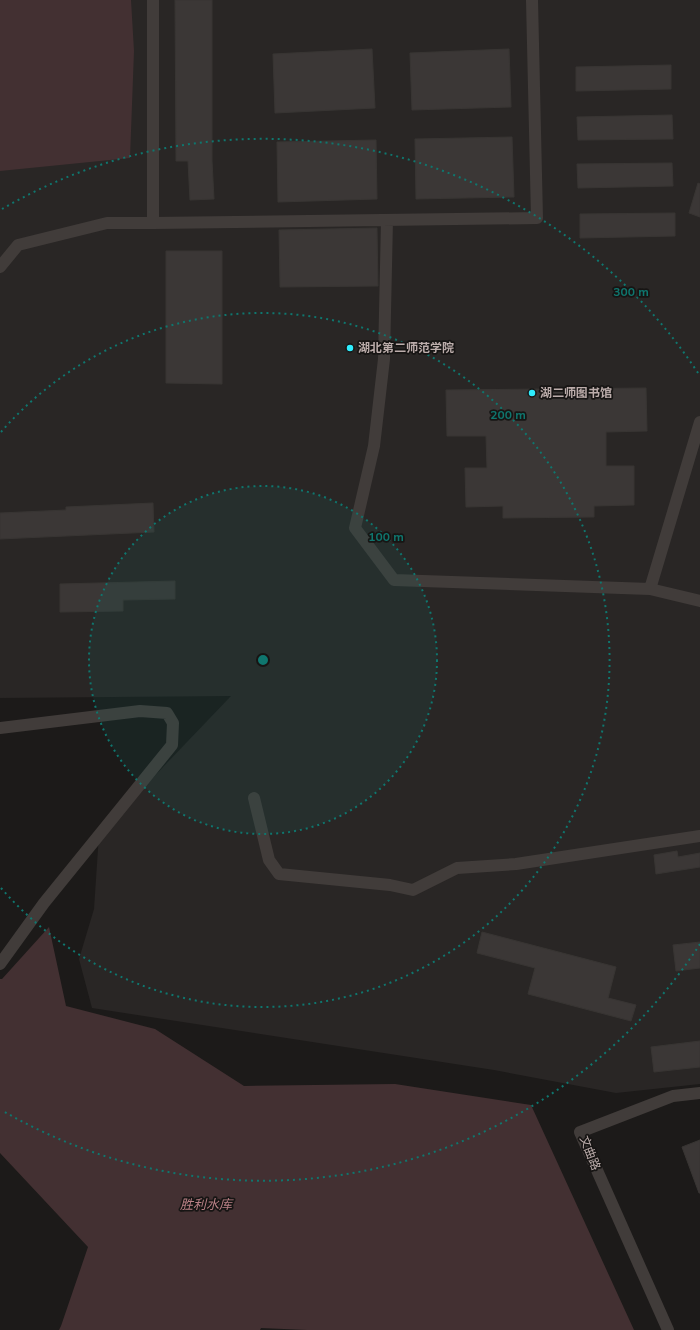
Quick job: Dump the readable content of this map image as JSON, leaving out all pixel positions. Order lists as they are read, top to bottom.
{
  "streets": {
    "street": ["文曲路"]
  },
  "water": ["胜利水库"],
  "places": ["湖北第二师范学院", "湖二师图书馆"],
  "rings": ["300 m", "200 m", "100 m"]
}
